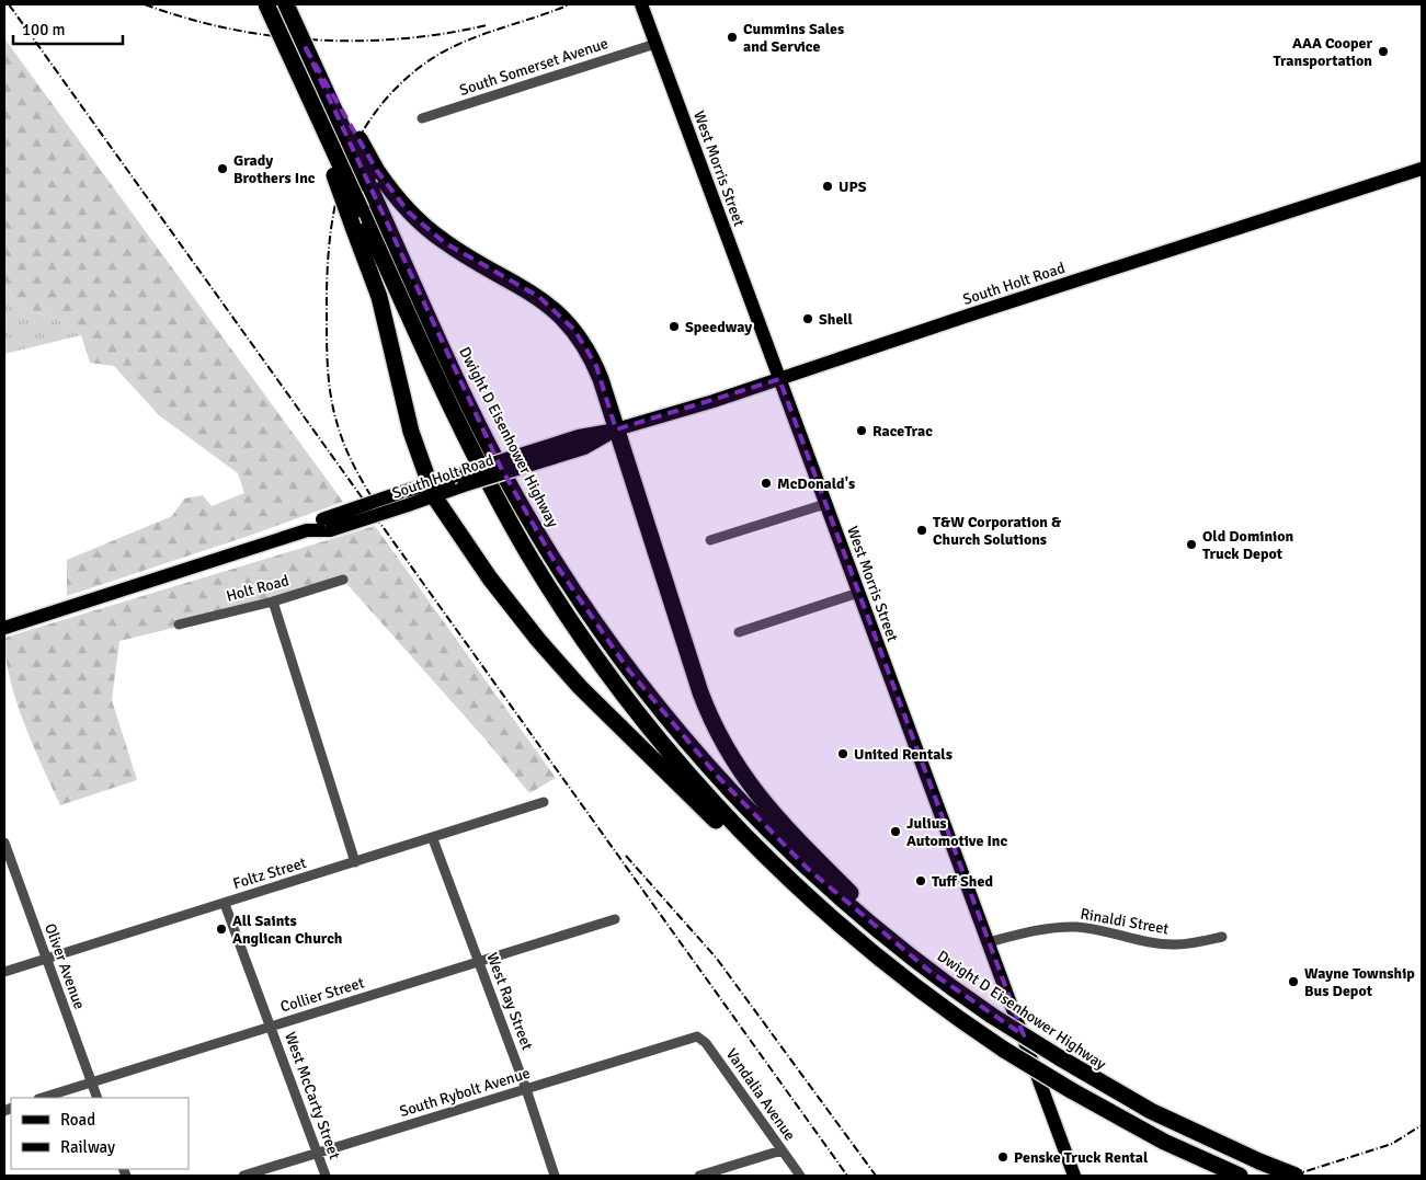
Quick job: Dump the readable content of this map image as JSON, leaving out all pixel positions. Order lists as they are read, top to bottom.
{
  "streets": {
    "highway": ["Dwight D Eisenhower Highway"],
    "main road": ["West Morris Street", "South Holt Road"],
    "street": [
      "South Somerset Avenue",
      "Holt Road",
      "Foltz Street",
      "Rinaldi Street",
      "Oliver Avenue",
      "Collier Street",
      "West Ray Street",
      "South Rybolt Avenue",
      "Vandalia Avenue",
      "West McCarty Street"
    ]
  },
  "crossings": [
    ["South Somerset Avenue", "West Morris Street"],
    ["West Morris Street", "South Holt Road"],
    ["West Morris Street", "Rinaldi Street"],
    ["Foltz Street", "Oliver Avenue"],
    ["Foltz Street", "West Ray Street"],
    ["Foltz Street", "West McCarty Street"],
    ["Oliver Avenue", "Collier Street"],
    ["Collier Street", "West Ray Street"],
    ["Collier Street", "West McCarty Street"],
    ["West Ray Street", "South Rybolt Avenue"],
    ["South Rybolt Avenue", "Vandalia Avenue"],
    ["South Rybolt Avenue", "West McCarty Street"]
  ],
  "places": [
    "Cummins Sales and Service",
    "AAA Cooper Transportation",
    "Grady Brothers Inc",
    "UPS",
    "Shell",
    "Speedway",
    "RaceTrac",
    "McDonald's",
    "T&W Corporation & Church Solutions",
    "Old Dominion Truck Depot",
    "United Rentals",
    "Julius Automotive Inc",
    "Tuff Shed",
    "All Saints Anglican Church",
    "Wayne Township Bus Depot",
    "Penske Truck Rental"
  ],
  "legend": ["Road", "Railway"],
  "scale_bar": "100 m"
}
